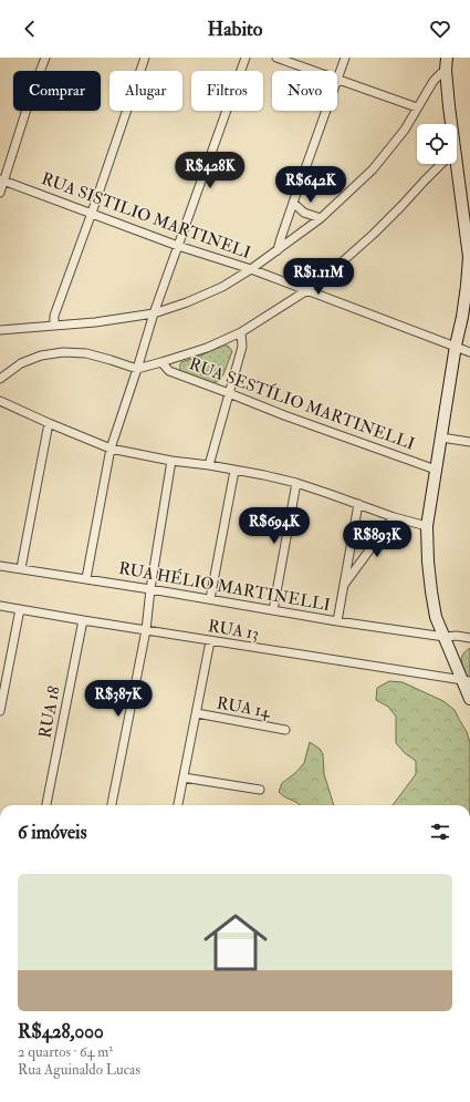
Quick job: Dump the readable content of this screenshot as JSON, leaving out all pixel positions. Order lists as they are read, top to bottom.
{
  "streets": {
    "street": [
      "RUA SISTILIO MARTINELI",
      "RUA SESTÍLIO MARTINELLI",
      "RUA HÉLIO MARTINELLI",
      "RUA 13",
      "RUA 14",
      "RUA 18"
    ]
  },
  "crossings": [
    ["RUA 13", "RUA 18"]
  ],
  "page": {
    "header": "Habito",
    "chip": [
      "Comprar",
      "Alugar",
      "Filtros",
      "Novo"
    ],
    "price": [
      "R$428K",
      "R$642K",
      "R$1.11M",
      "R$694K",
      "R$893K",
      "R$387K"
    ],
    "heading": "6 imóveis",
    "list": [
      {
        "name": "R$428,000",
        "note": "2 quartos · 64 m² · Rua Aguinaldo Lucas"
      }
    ]
  }
}
